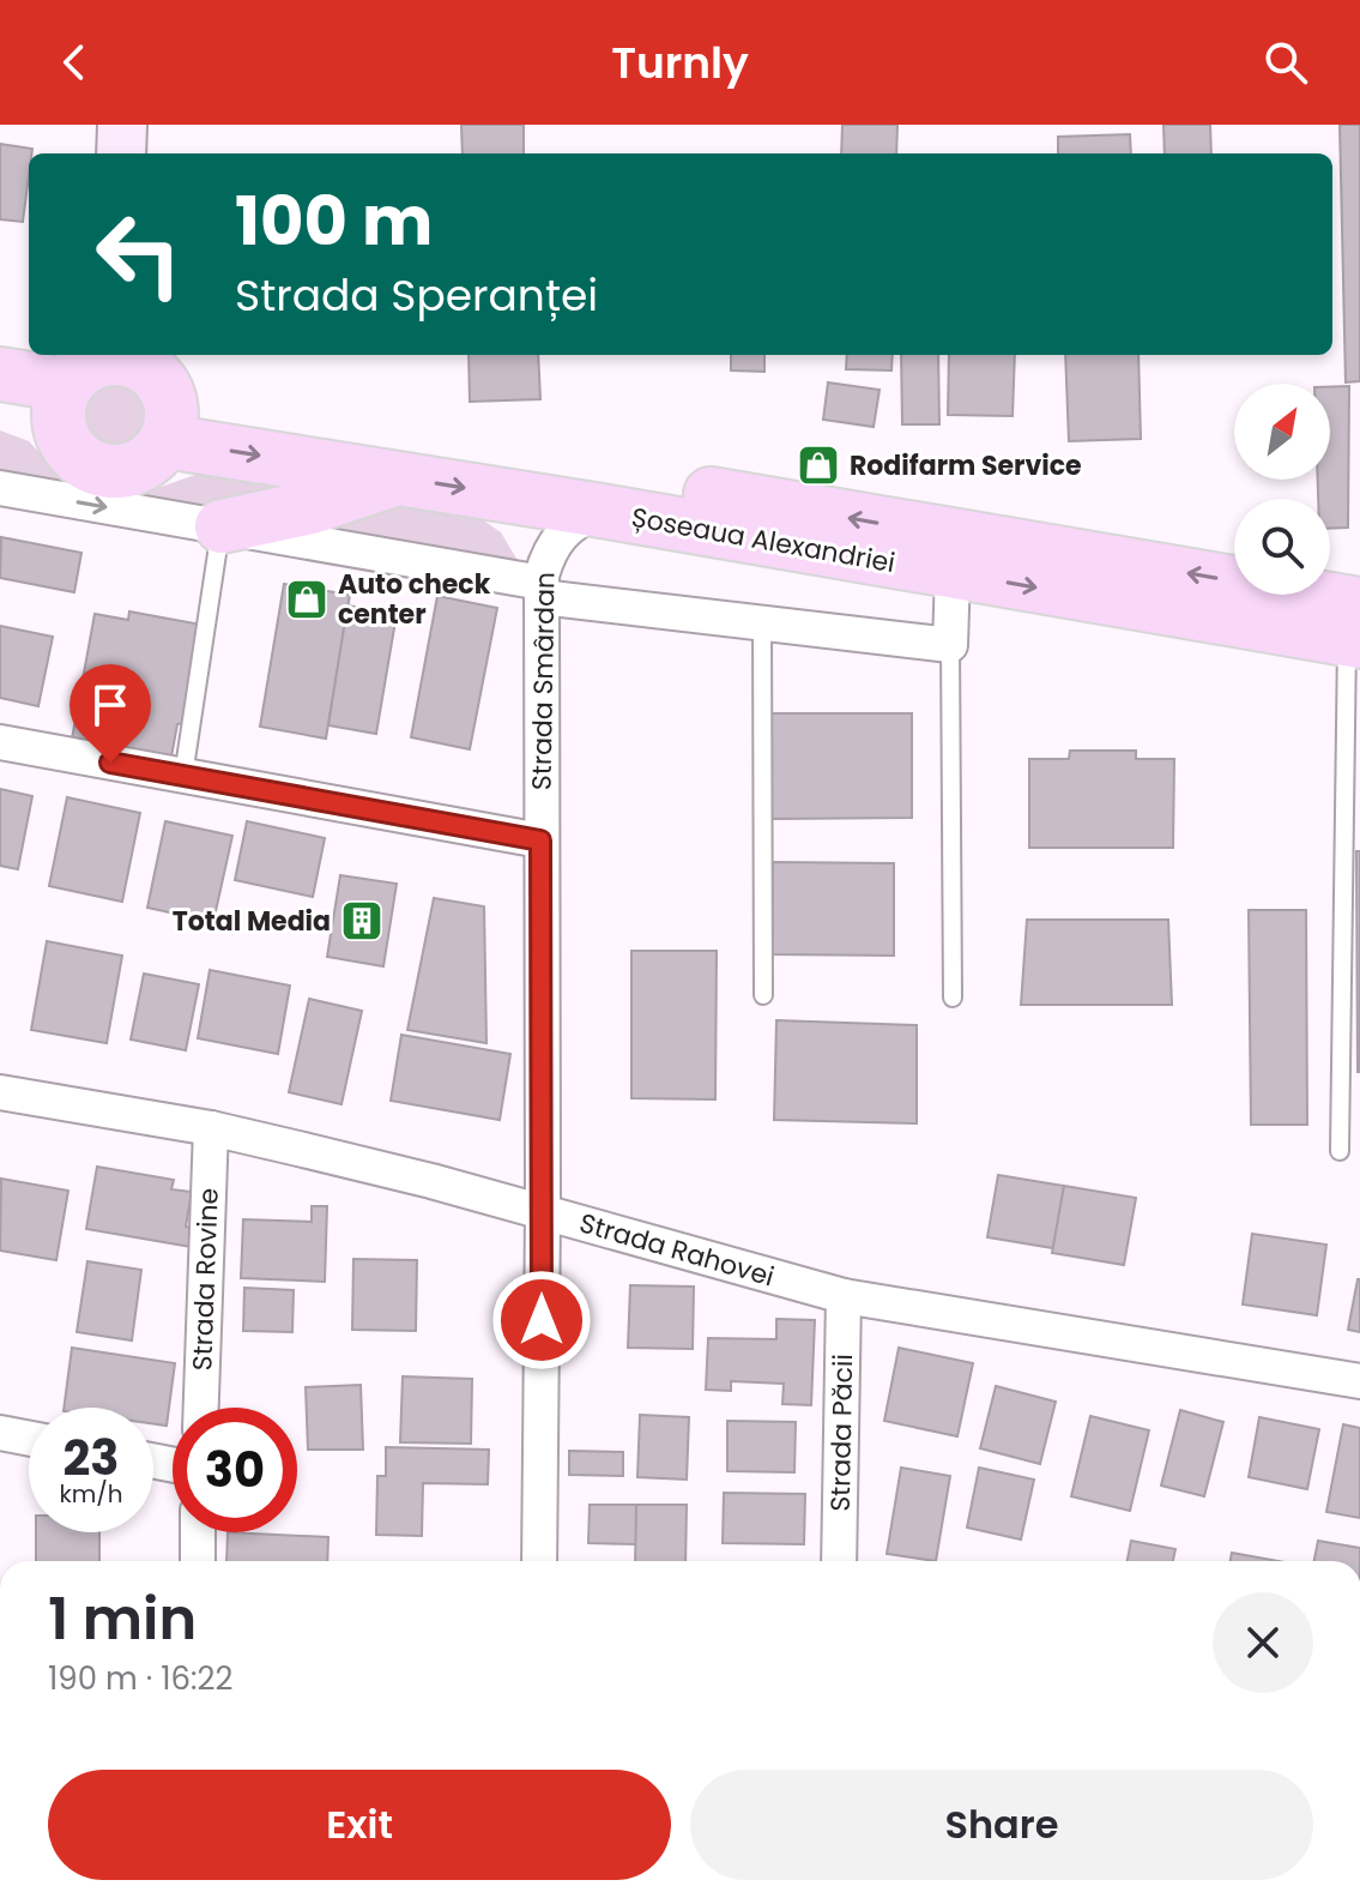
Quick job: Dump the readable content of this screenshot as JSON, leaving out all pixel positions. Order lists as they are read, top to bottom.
{
  "streets": {
    "main road": ["Șoseaua Alexandriei"],
    "street": [
      "Strada Smârdan",
      "Strada Rahovei",
      "Strada Rovine",
      "Strada Păcii"
    ]
  },
  "crossings": [
    ["Șoseaua Alexandriei", "Strada Smârdan"],
    ["Strada Smârdan", "Strada Rahovei"],
    ["Strada Rahovei", "Strada Rovine"],
    ["Strada Rahovei", "Strada Păcii"]
  ],
  "places": {
    "shop": ["Rodifarm Service", "Auto check center"],
    "building": ["Total Media"]
  },
  "north": "top right",
  "page": {
    "header": "Turnly",
    "turn": ["100 m", "Strada Speranței"],
    "speed": "23 km/h",
    "limit": "30",
    "heading": ["1 min", "190 m · 16:22"],
    "buttons": ["Exit", "Share"]
  }
}
